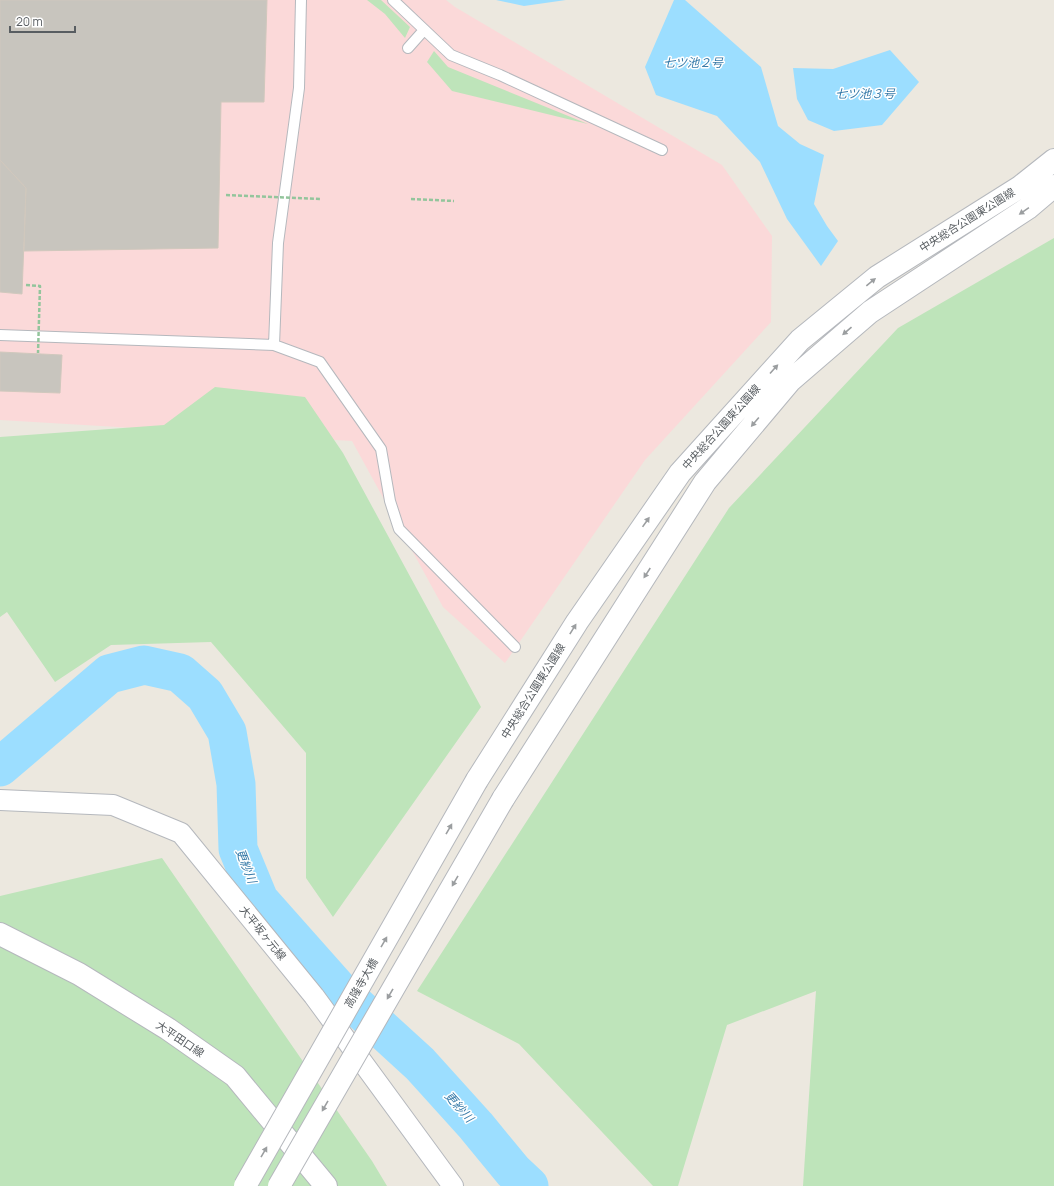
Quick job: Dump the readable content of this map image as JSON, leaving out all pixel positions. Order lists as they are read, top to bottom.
{
  "streets": {
    "street": [
      "中央総合公園東公園線",
      "大平坂ヶ元線",
      "高隆寺大橋",
      "大平田口線"
    ]
  },
  "crossings": [
    ["中央総合公園東公園線", "高隆寺大橋"]
  ],
  "water": ["七ツ池２号", "七ツ池３号", "更紗川"],
  "scale_bar": "20 m"
}
